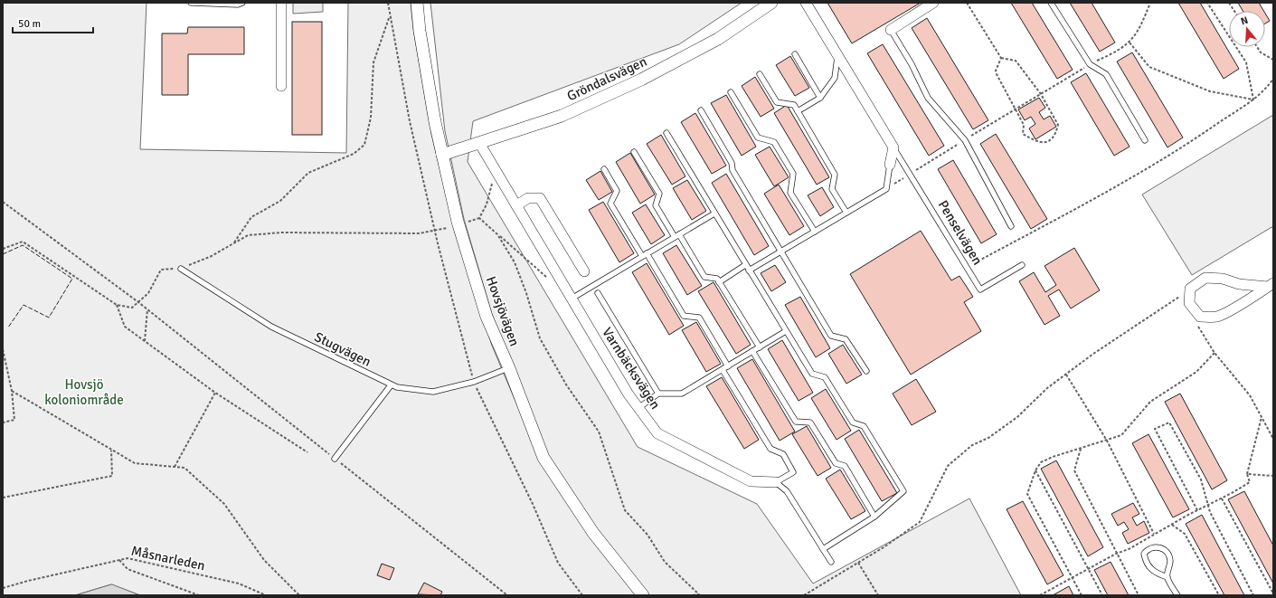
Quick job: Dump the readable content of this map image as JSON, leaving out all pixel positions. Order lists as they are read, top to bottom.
{
  "streets": {
    "street": [
      "Gröndalsvägen",
      "Penselvägen",
      "Hovsjövägen",
      "Varnbäcksvägen"
    ],
    "lane": ["Stugvägen"],
    "path": ["Måsnarleden"]
  },
  "crossings": [
    ["Gröndalsvägen", "Hovsjövägen"],
    ["Gröndalsvägen", "Varnbäcksvägen"],
    ["Hovsjövägen", "Stugvägen"]
  ],
  "parks": ["Hovsjö koloniområde"],
  "scale_bar": "50 m",
  "north": "top"
}
